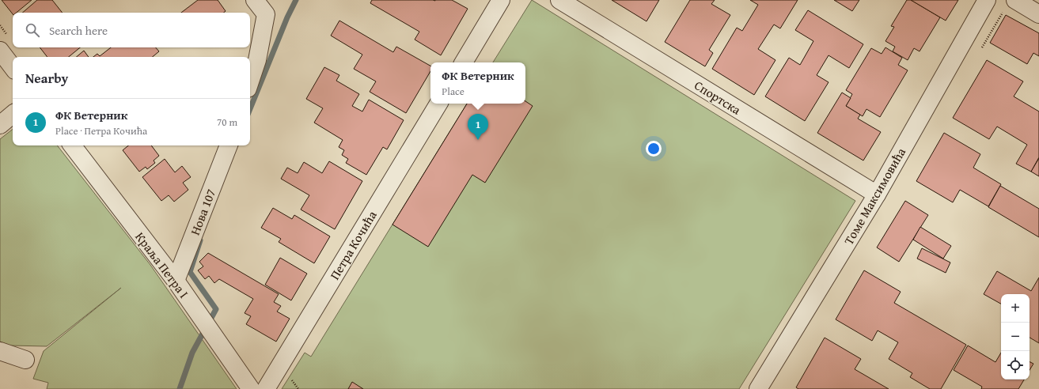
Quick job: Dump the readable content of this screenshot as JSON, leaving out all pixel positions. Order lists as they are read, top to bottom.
{
  "streets": {
    "street": [
      "Спортска",
      "Томе Максимовића",
      "Нова 107",
      "Петра Кочића",
      "Краља Петра I"
    ]
  },
  "crossings": [
    ["Спортска", "Томе Максимовића"],
    ["Нова 107", "Краља Петра I"]
  ],
  "page": {
    "search": "Search here",
    "heading": "Nearby",
    "popup": ["ФК Ветерник", "Place"],
    "list": [
      {
        "mark": "1",
        "name": "ФК Ветерник",
        "note": "Place · Петра Кочића",
        "value": "70 m"
      }
    ],
    "pins": "1",
    "map_buttons": ["+", "−"]
  }
}
